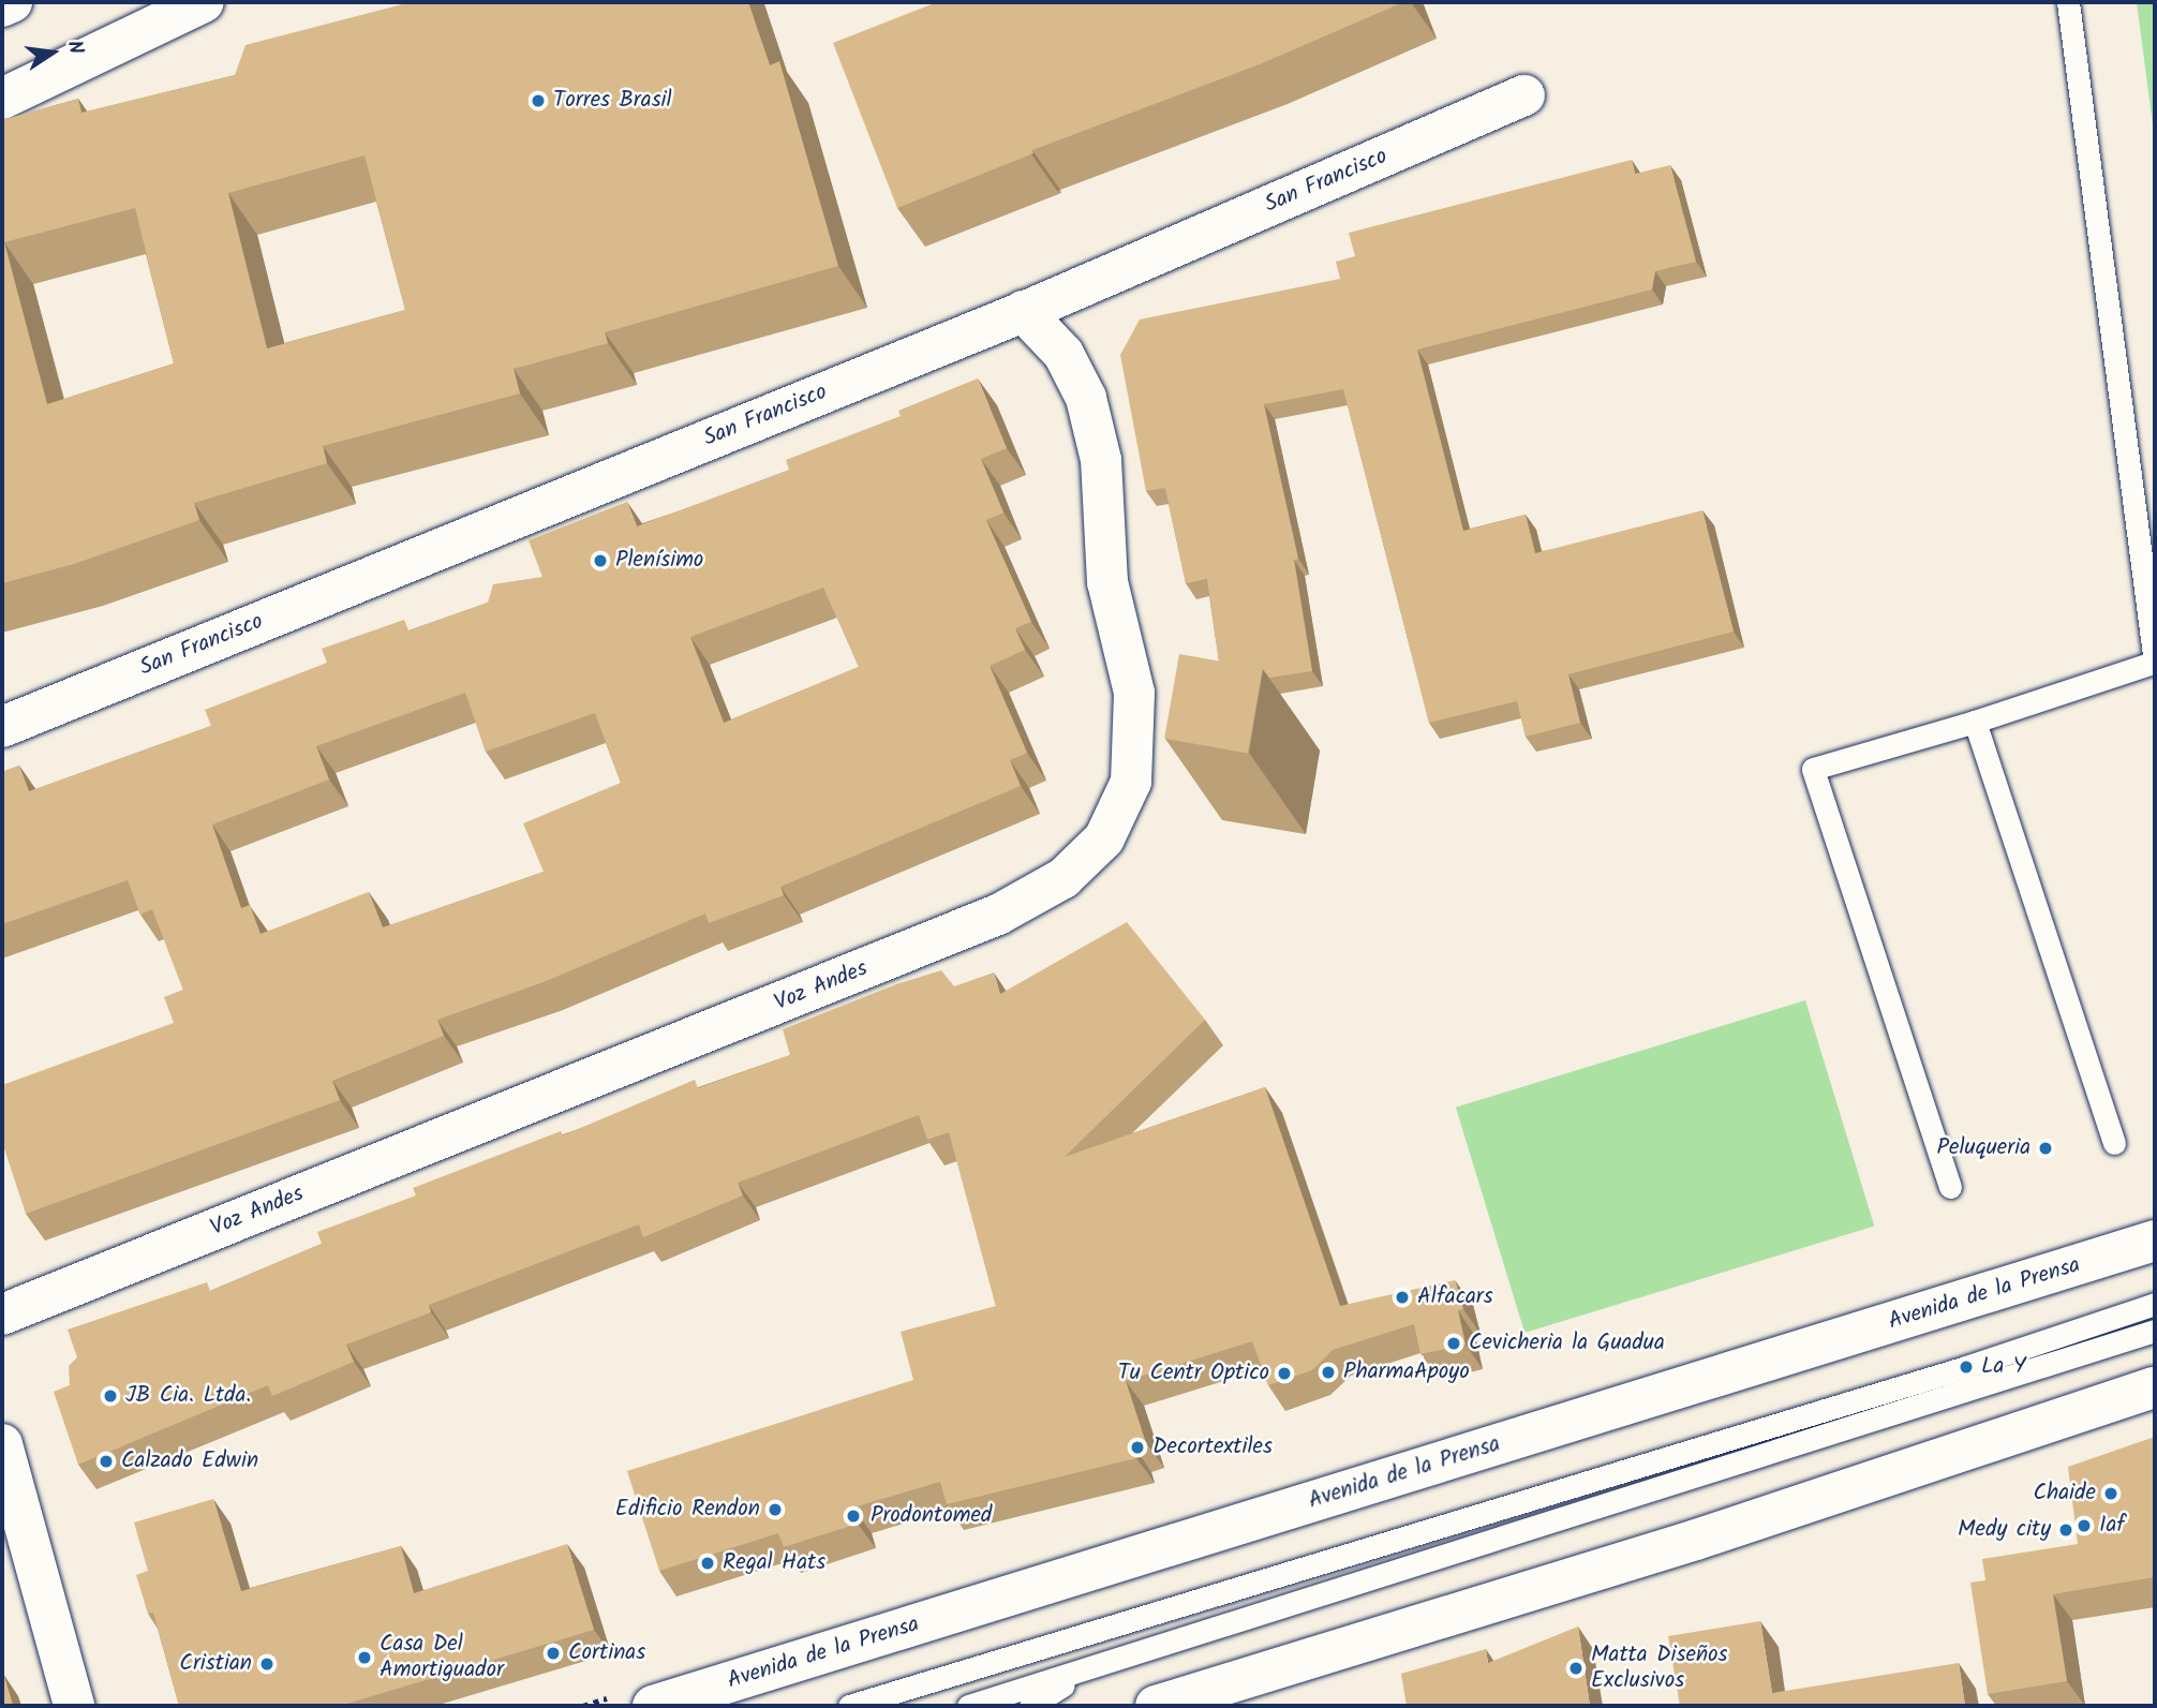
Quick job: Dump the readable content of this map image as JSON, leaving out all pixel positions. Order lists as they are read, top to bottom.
{
  "streets": {
    "street": ["San Francisco", "Voz Andes", "Avenida de la Prensa"]
  },
  "crossings": [
    ["San Francisco", "Voz Andes"]
  ],
  "places": [
    "Torres Brasil",
    "Plenísimo",
    "Peluqueria",
    "Alfacars",
    "Cevicheria la Guadua",
    "La Y",
    "PharmaApoyo",
    "Tu Centr Optico",
    "JB Cia. Ltda.",
    "Decortextiles",
    "Calzado Edwin",
    "Chaide",
    "Edificio Rendon",
    "Prodontomed",
    "Iaf",
    "Medy city",
    "Regal Hats",
    "Cortinas",
    "Casa Del Amortiguador",
    "Cristian",
    "Matta Diseños Exclusivos"
  ],
  "north": "right"
}
